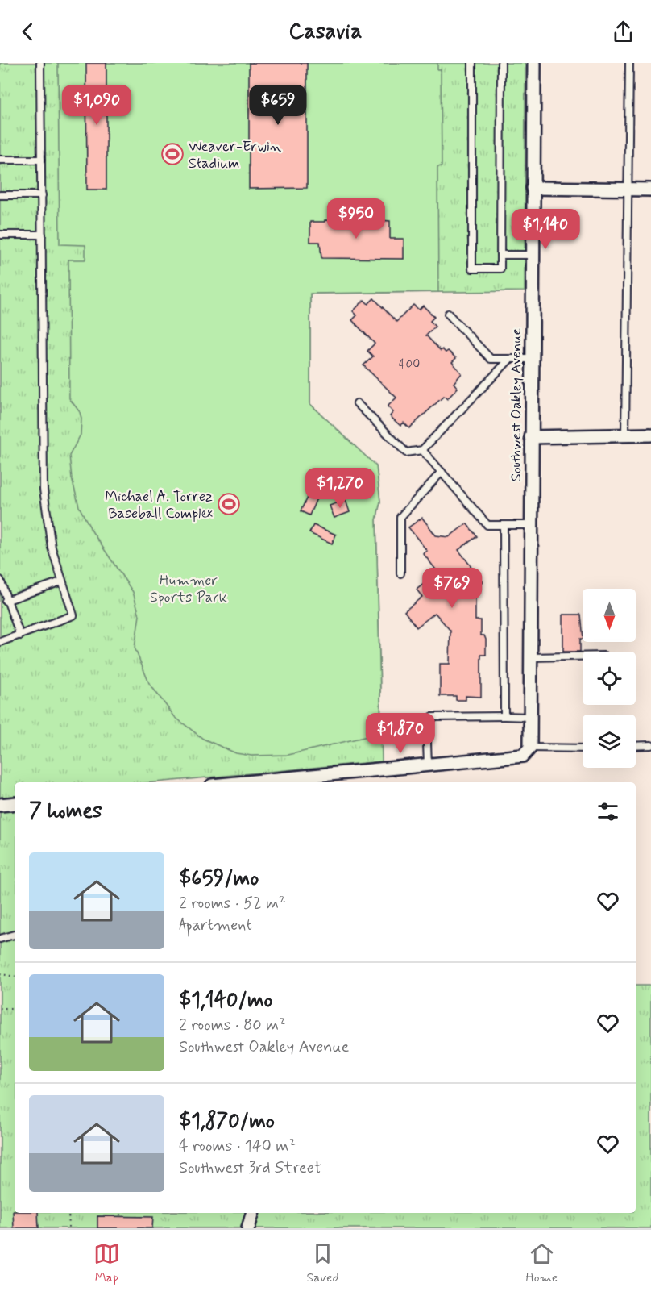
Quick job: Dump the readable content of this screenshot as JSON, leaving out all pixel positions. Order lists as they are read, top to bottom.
{
  "streets": {
    "street": ["Southwest Oakley Avenue"]
  },
  "parks": ["Hummer Sports Park"],
  "places": {
    "sports": ["Weaver-Erwin Stadium", "Michael A. Torrez Baseball Complex"]
  },
  "house_numbers": ["400"],
  "north": "bottom",
  "page": {
    "header": "Casavia",
    "price": [
      "$1,090",
      "$659",
      "$950",
      "$1,140",
      "$1,270",
      "$769",
      "$1,870"
    ],
    "heading": "7 homes",
    "list": [
      {
        "name": "$659/mo",
        "note": "2 rooms · 52 m² · Apartment"
      },
      {
        "name": "$1,140/mo",
        "note": "2 rooms · 80 m² · Southwest Oakley Avenue"
      },
      {
        "name": "$1,870/mo",
        "note": "4 rooms · 140 m² · Southwest 3rd Street"
      }
    ],
    "tabs": ["Map", "Saved", "Home"]
  }
}
